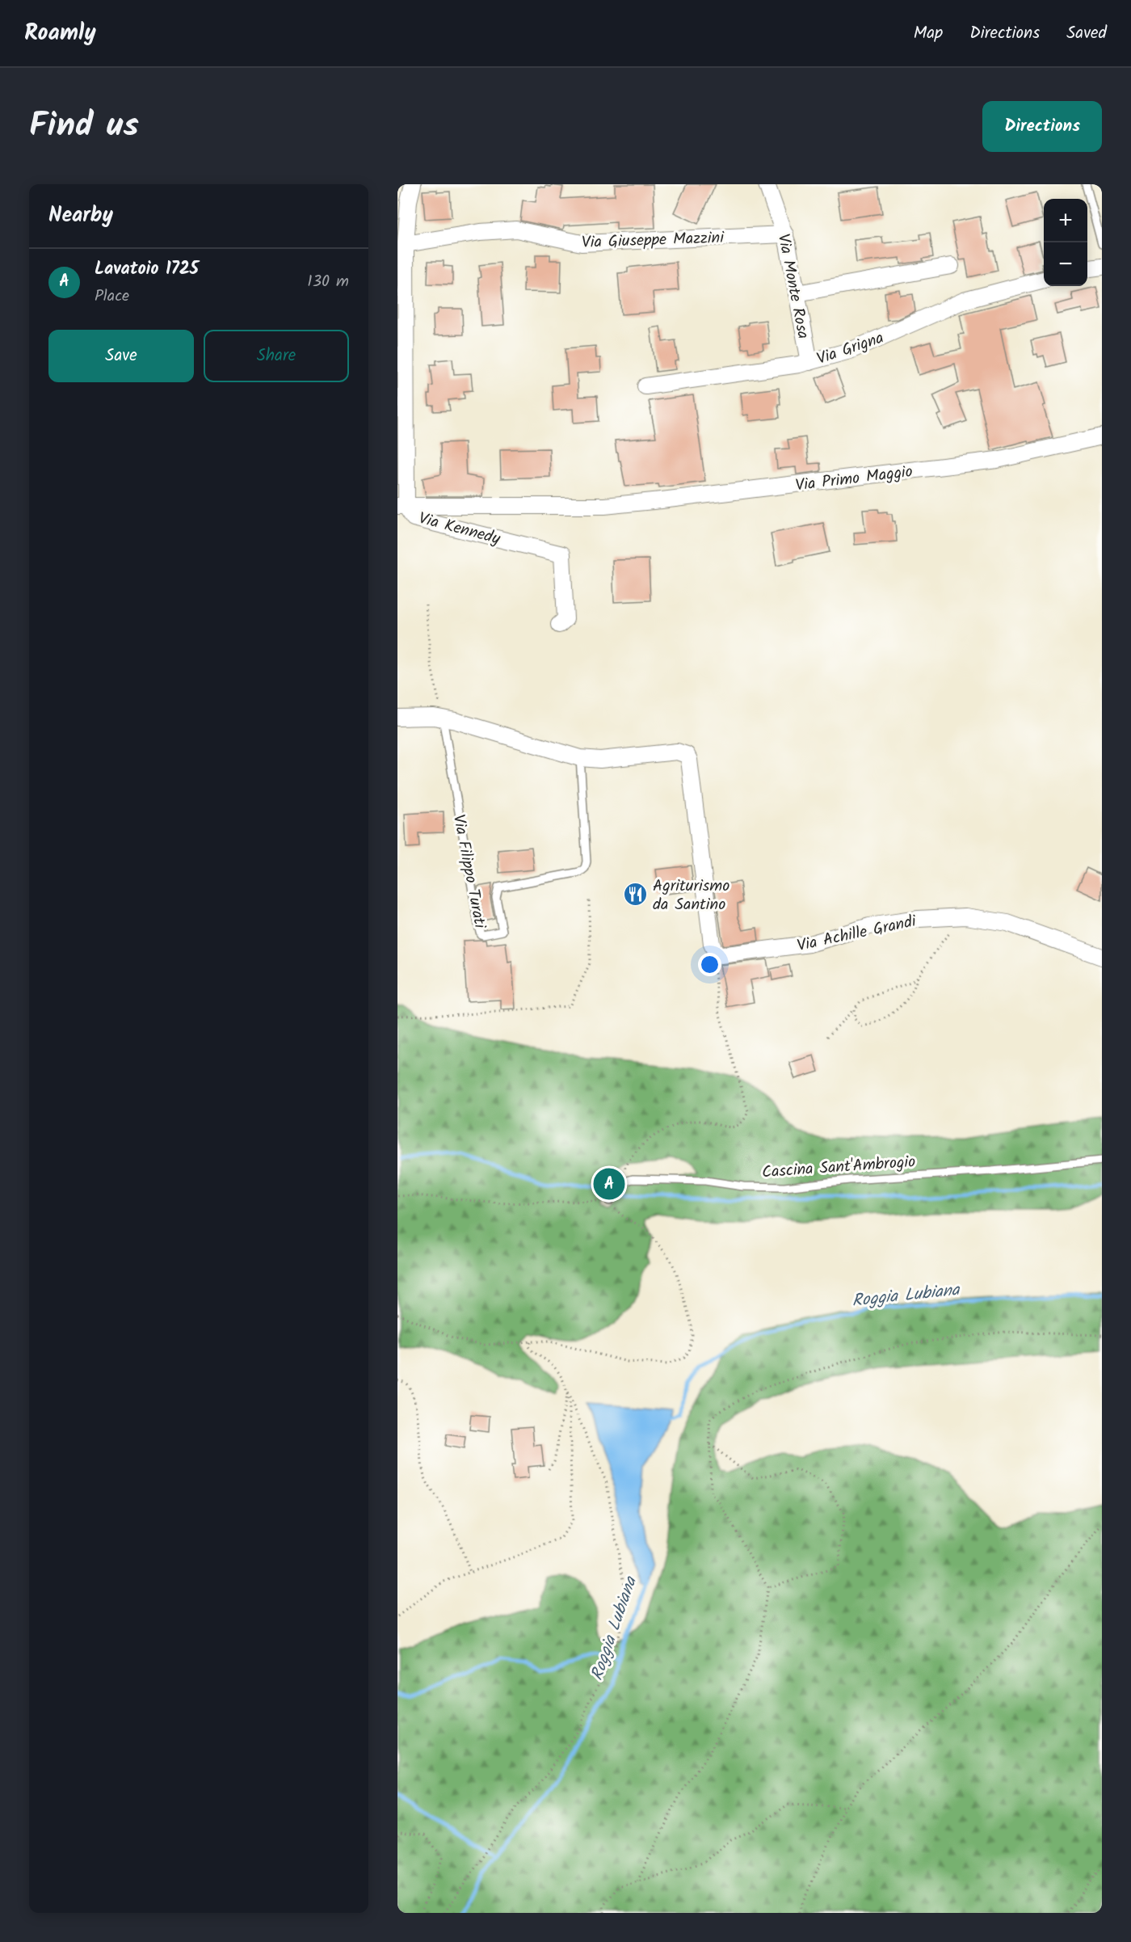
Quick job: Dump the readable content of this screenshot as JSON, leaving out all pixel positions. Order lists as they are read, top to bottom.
{
  "streets": {
    "street": [
      "Via Giuseppe Mazzini",
      "Via Monte Rosa",
      "Via Grigna",
      "Via Primo Maggio",
      "Via Kennedy",
      "Via Achille Grandi"
    ],
    "lane": ["Via Filippo Turati", "Cascina Sant'Ambrogio"]
  },
  "crossings": [
    ["Via Giuseppe Mazzini", "Via Monte Rosa"],
    ["Via Giuseppe Mazzini", "Via Kennedy"],
    ["Via Monte Rosa", "Via Grigna"],
    ["Via Primo Maggio", "Via Kennedy"]
  ],
  "water": ["Roggia Lubiana"],
  "places": {
    "restaurant": ["Agriturismo da Santino"]
  },
  "page": {
    "header": "Roamly",
    "nav": ["Map", "Directions", "Saved"],
    "title": "Find us",
    "buttons": [
      "Directions",
      ["Save", "Share"]
    ],
    "heading": "Nearby",
    "map_buttons": ["+", "−"],
    "list": [
      {
        "mark": "A",
        "name": "Lavatoio 1725",
        "note": "Place",
        "value": "130 m"
      }
    ],
    "pins": "A"
  }
}
